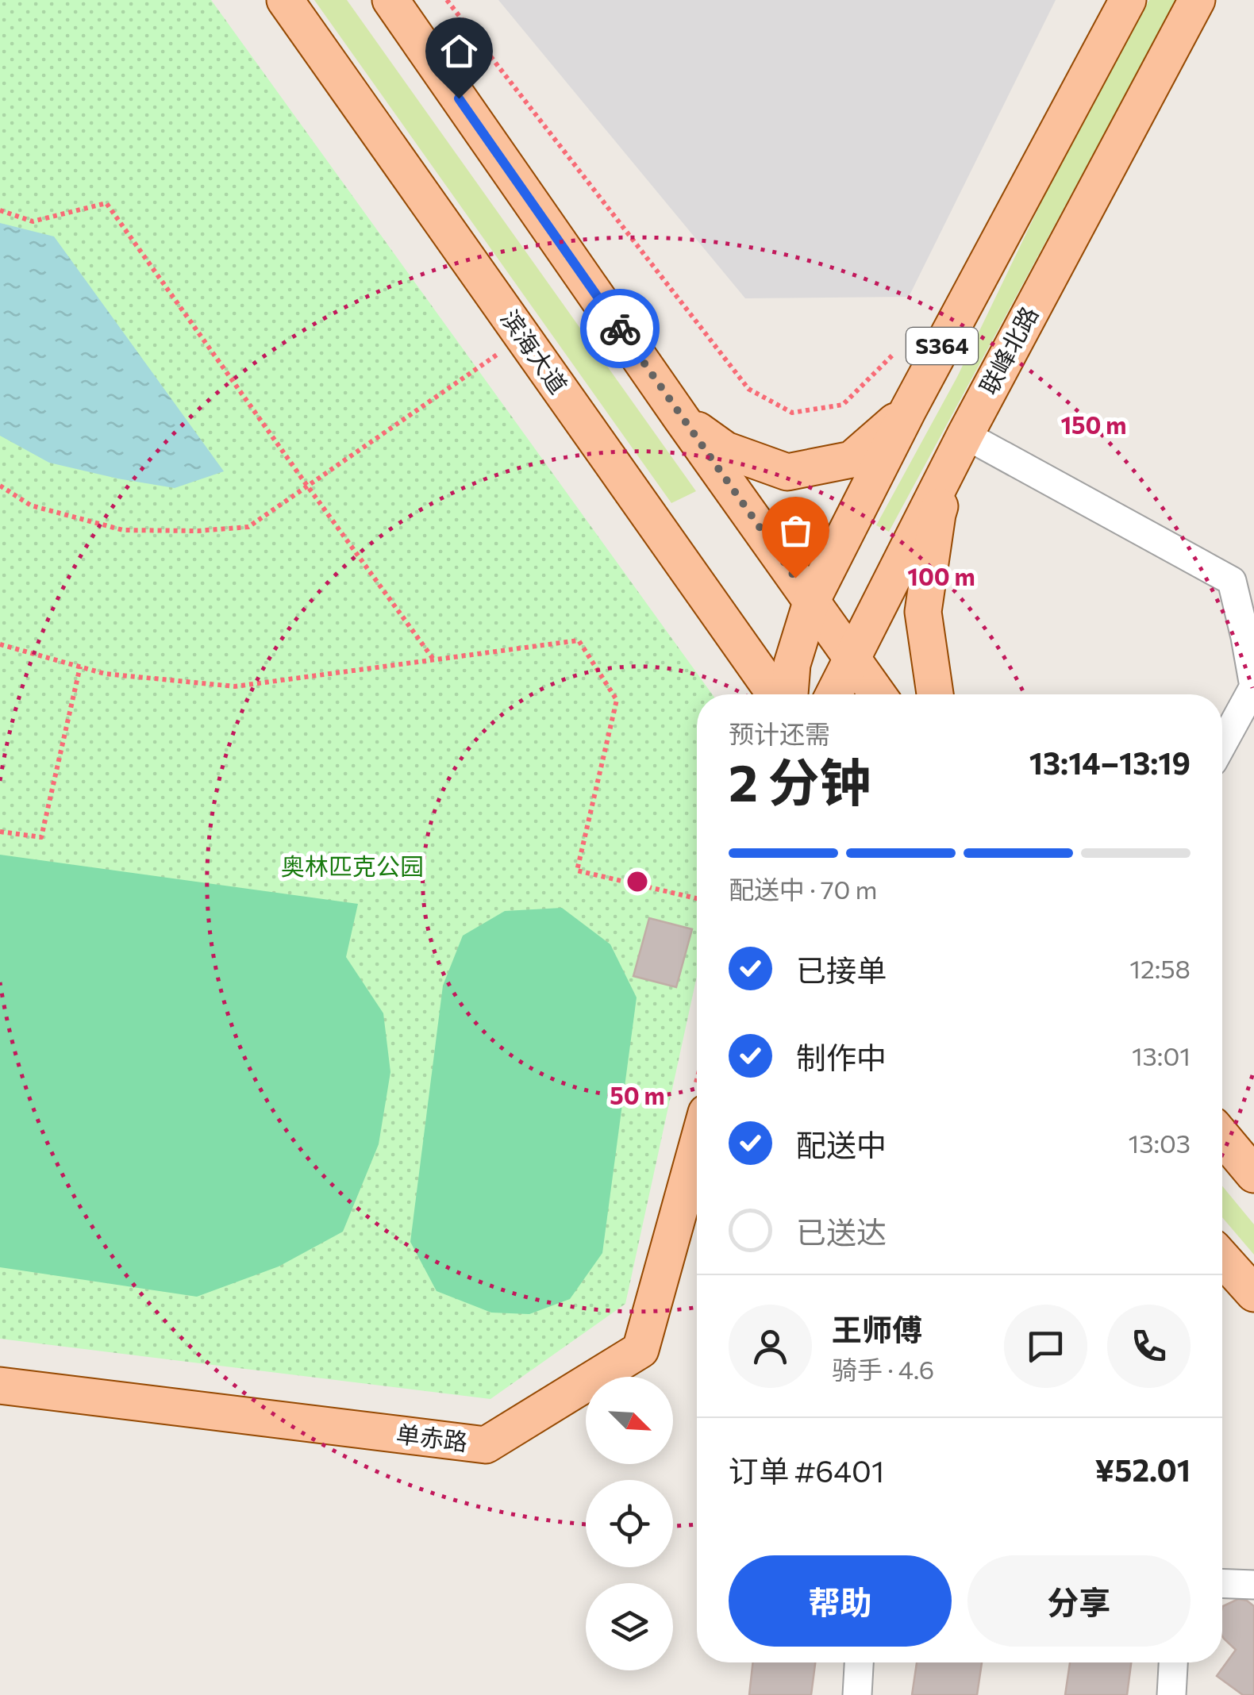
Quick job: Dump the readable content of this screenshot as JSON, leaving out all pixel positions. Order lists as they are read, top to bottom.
{
  "streets": {
    "main road": [
      "S364",
      "联峰北路",
      "滨海大道",
      "单赤路"
    ]
  },
  "parks": ["奥林匹克公园"],
  "north": "bottom right",
  "page": {
    "heading": ["2 分钟", "预计还需", "13:14–13:19"],
    "panel": [
      "王师傅",
      "骑手 · 4.6",
      "订单 #6401",
      "¥52.01"
    ],
    "bar": "配送中 · 70 m",
    "list": [
      ["已接单", "12:58"],
      ["制作中", "13:01"],
      ["配送中", "13:03"],
      "已送达"
    ],
    "buttons": ["帮助", "分享"]
  },
  "rings": ["150 m", "100 m", "50 m"]
}
